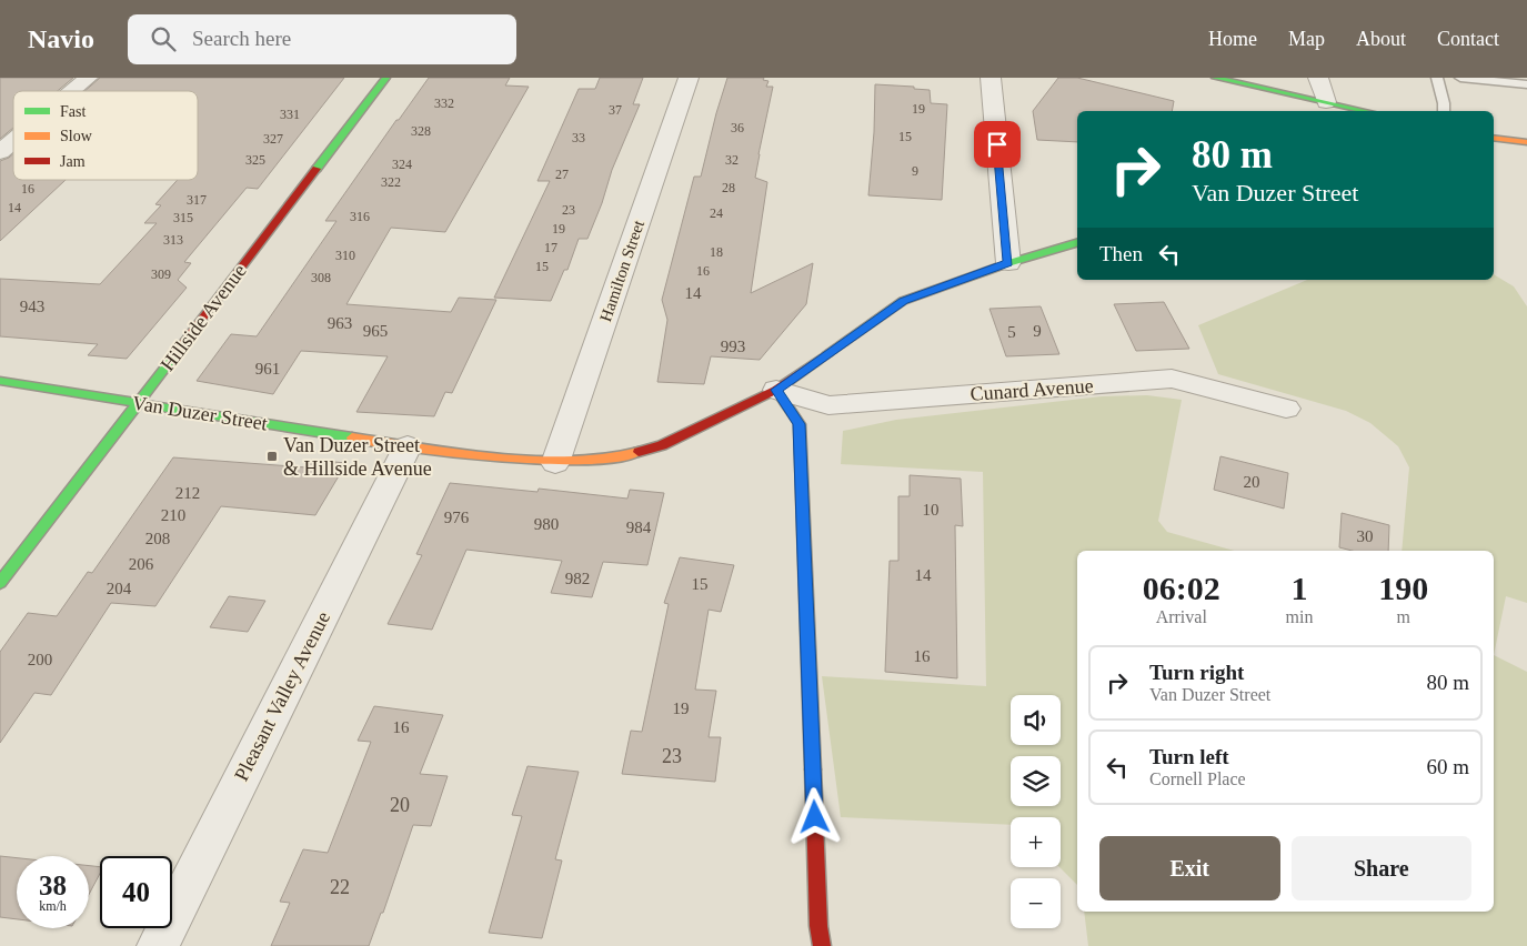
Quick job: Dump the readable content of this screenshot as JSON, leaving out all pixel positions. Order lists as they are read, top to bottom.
{
  "streets": {
    "street": [
      "Hamilton Street",
      "Hillside Avenue",
      "Cunard Avenue",
      "Van Duzer Street",
      "Pleasant Valley Avenue"
    ]
  },
  "crossings": [
    ["Hamilton Street", "Van Duzer Street"],
    ["Hillside Avenue", "Van Duzer Street"],
    ["Cunard Avenue", "Van Duzer Street"],
    ["Van Duzer Street", "Pleasant Valley Avenue"]
  ],
  "places": {
    "transit": ["Van Duzer Street & Hillside Avenue"]
  },
  "house_numbers": [
    "332",
    "19",
    "37",
    "331",
    "36",
    "328",
    "15",
    "33",
    "327",
    "325",
    "32",
    "324",
    "9",
    "27",
    "322",
    "28",
    "16",
    "317",
    "14",
    "23",
    "24",
    "316",
    "315",
    "19",
    "313",
    "17",
    "18",
    "310",
    "15",
    "16",
    "309",
    "308",
    "14",
    "943",
    "963",
    "965",
    "9",
    "5",
    "993",
    "961",
    "20",
    "212",
    "10",
    "210",
    "976",
    "980",
    "984",
    "30",
    "208",
    "206",
    "14",
    "982",
    "15",
    "204",
    "16",
    "200",
    "19",
    "16",
    "23",
    "20",
    "22"
  ],
  "legend": ["Fast", "Slow", "Jam"],
  "page": {
    "header": "Navio",
    "search": "Search here",
    "nav": [
      "Home",
      "Map",
      "About",
      "Contact"
    ],
    "turn": ["80 m", "Van Duzer Street"],
    "then": "Then",
    "eta": [
      "06:02",
      "Arrival",
      "1",
      "min",
      "190",
      "m"
    ],
    "list": [
      {
        "name": "Turn right",
        "note": "Van Duzer Street",
        "value": "80 m"
      },
      {
        "name": "Turn left",
        "note": "Cornell Place",
        "value": "60 m"
      }
    ],
    "map_buttons": ["+", "−"],
    "buttons": ["Exit", "Share"],
    "speed": "38 km/h",
    "limit": "40"
  }
}
